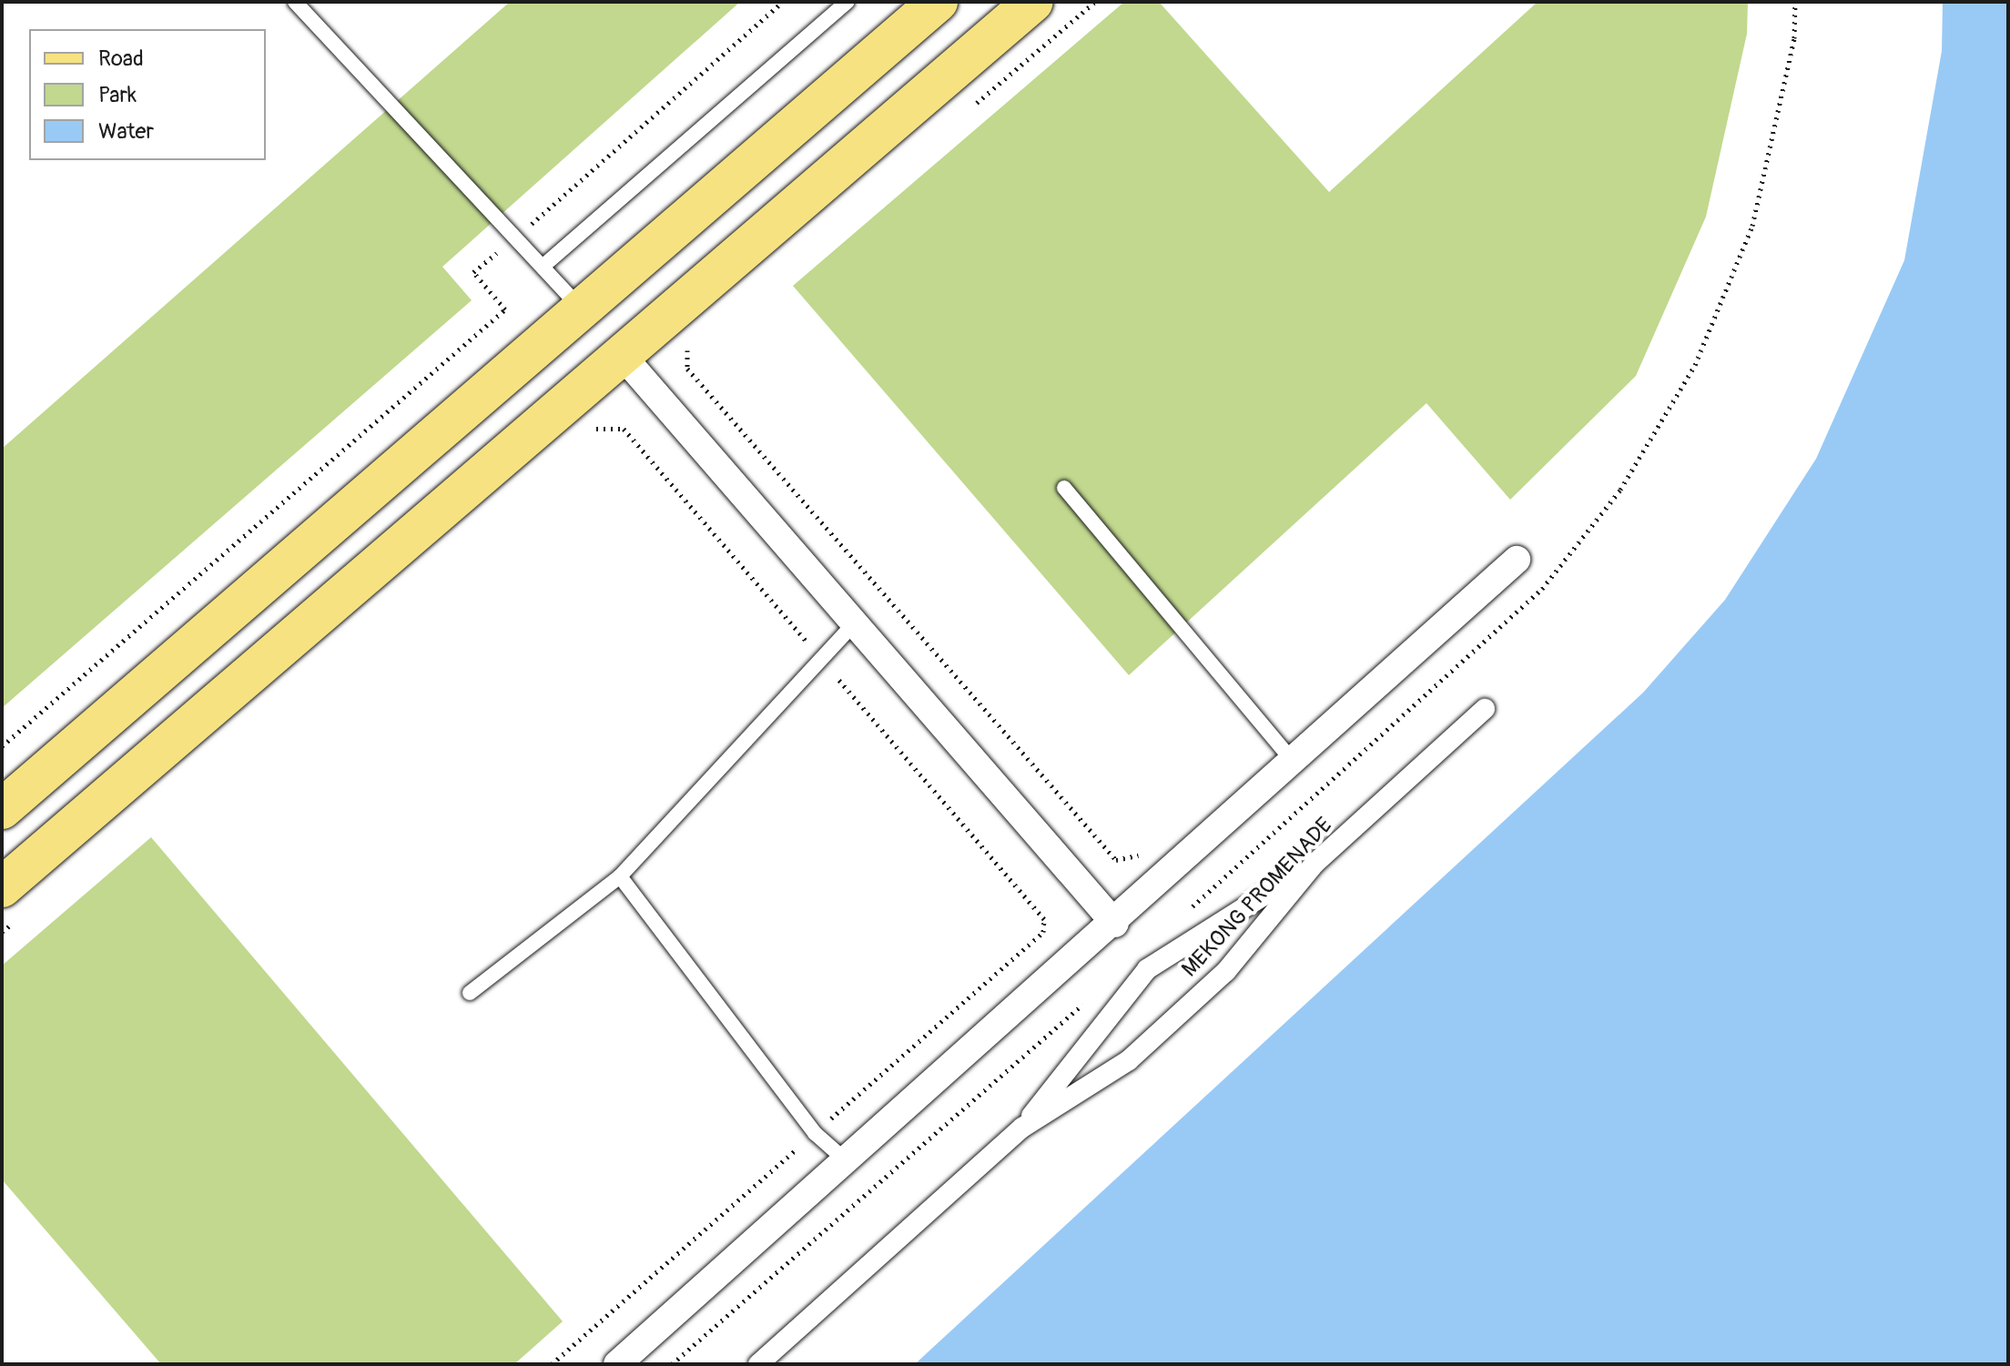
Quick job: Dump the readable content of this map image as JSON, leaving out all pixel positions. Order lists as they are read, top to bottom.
{
  "streets": {
    "street": ["MEKONG PROMENADE"]
  },
  "legend": ["Road", "Park", "Water"]
}
